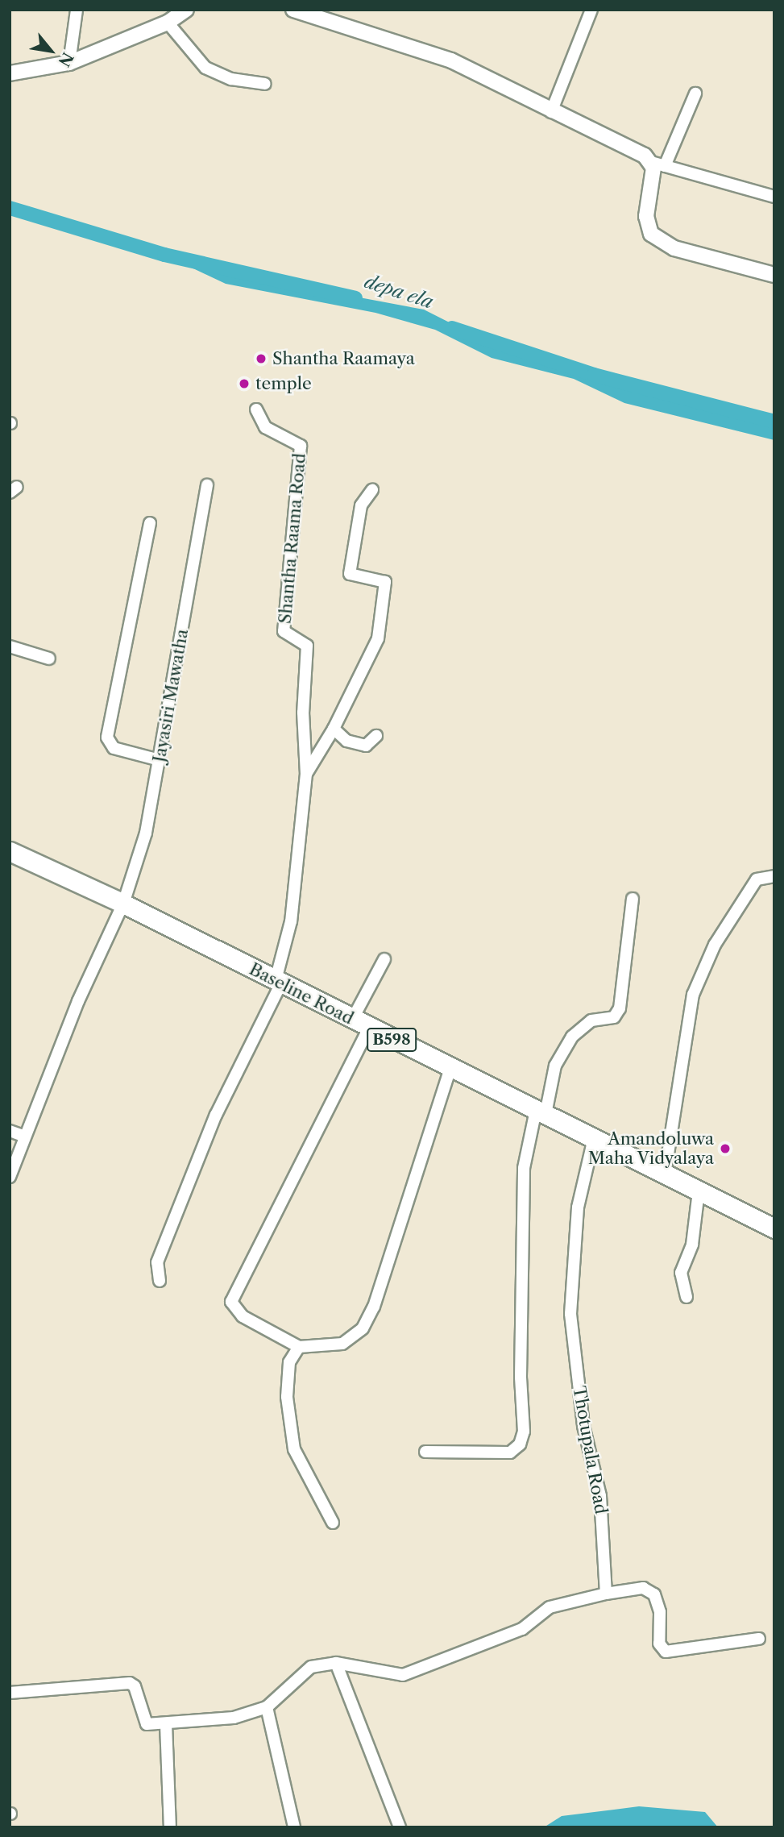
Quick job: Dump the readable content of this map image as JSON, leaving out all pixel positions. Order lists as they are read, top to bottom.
{
  "streets": {
    "main road": ["Baseline Road", "B598"],
    "street": ["Shantha Raama Road", "Jayasiri Mawatha", "Thotupala Road"]
  },
  "crossings": [
    ["Shantha Raama Road", "Baseline Road"],
    ["Jayasiri Mawatha", "Baseline Road"],
    ["Baseline Road", "Thotupala Road"]
  ],
  "water": ["depa ela"],
  "places": ["Shantha Raamaya", "temple", "Amandoluwa Maha Vidyalaya"],
  "north": "bottom right"
}
